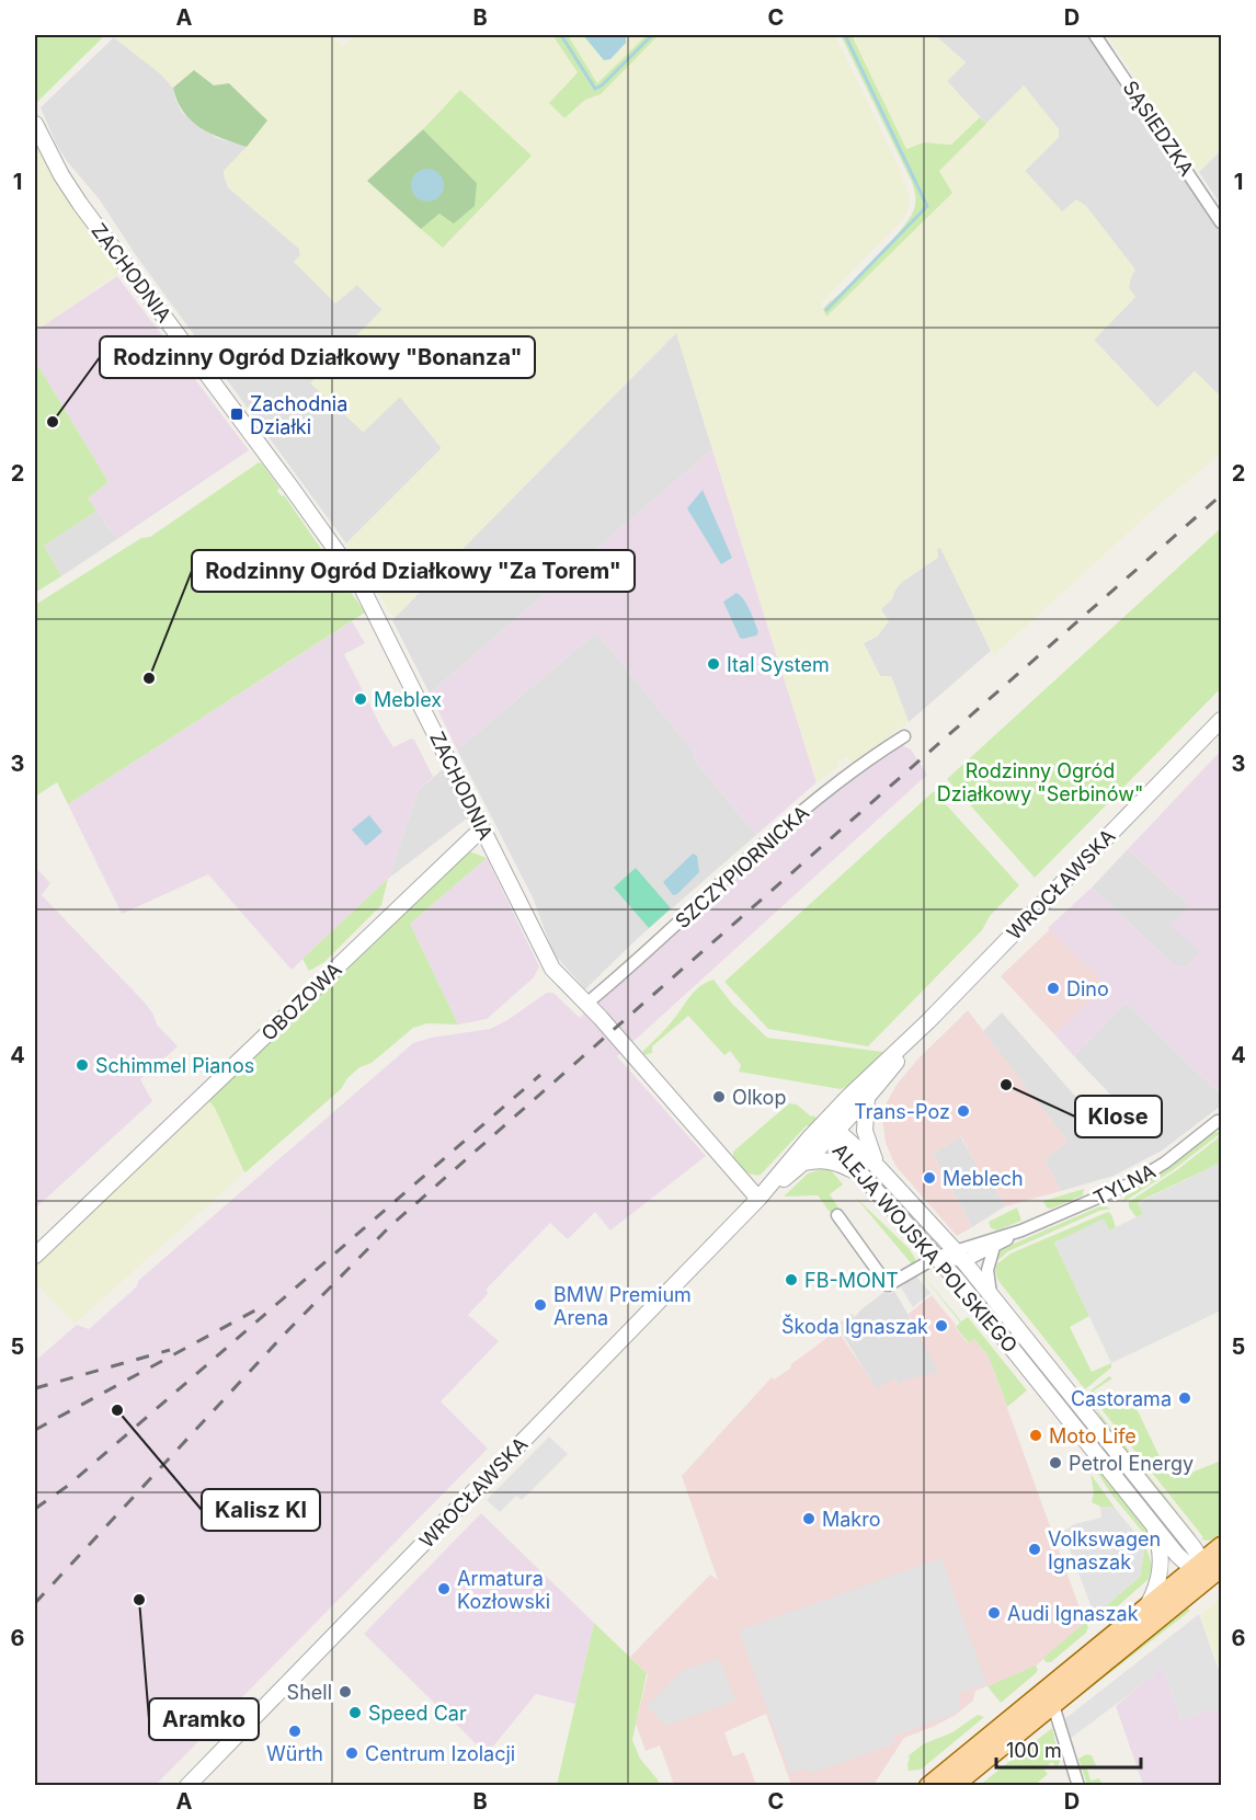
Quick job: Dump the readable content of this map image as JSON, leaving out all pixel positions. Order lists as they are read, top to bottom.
{
  "streets": {
    "street": [
      "SĄSIEDZKA",
      "ZACHODNIA",
      "SZCZYPIORNICKA",
      "WROCŁAWSKA",
      "OBOZOWA",
      "TYLNA",
      "ALEJA WOJSKA POLSKIEGO"
    ]
  },
  "crossings": [
    ["ZACHODNIA", "SZCZYPIORNICKA"],
    ["ZACHODNIA", "WROCŁAWSKA"],
    ["ZACHODNIA", "OBOZOWA"],
    ["WROCŁAWSKA", "ALEJA WOJSKA POLSKIEGO"],
    ["TYLNA", "ALEJA WOJSKA POLSKIEGO"]
  ],
  "parks": ["Rodzinny Ogród Działkowy \"Serbinów\""],
  "places": {
    "transit": ["Zachodnia Działki"],
    "other": [
      "Rodzinny Ogród Działkowy \"Bonanza\"",
      "Ital System",
      "Rodzinny Ogród Działkowy \"Za Torem\"",
      "Meblex",
      "Dino",
      "Schimmel Pianos",
      "Klose",
      "Olkop",
      "Trans-Poz",
      "Meblech",
      "FB-MONT",
      "BMW Premium Arena",
      "Škoda Ignaszak",
      "Castorama",
      "Kalisz Kl",
      "Moto Life",
      "Petrol Energy",
      "Makro",
      "Volkswagen Ignaszak",
      "Armatura Kozłowski",
      "Aramko",
      "Audi Ignaszak",
      "Shell",
      "Speed Car",
      "Würth",
      "Centrum Izolacji"
    ]
  },
  "scale_bar": "100 m",
  "grid": {
    "columns": [
      "A",
      "B",
      "C",
      "D"
    ],
    "rows": [
      "1",
      "2",
      "3",
      "4",
      "5",
      "6"
    ]
  }
}
